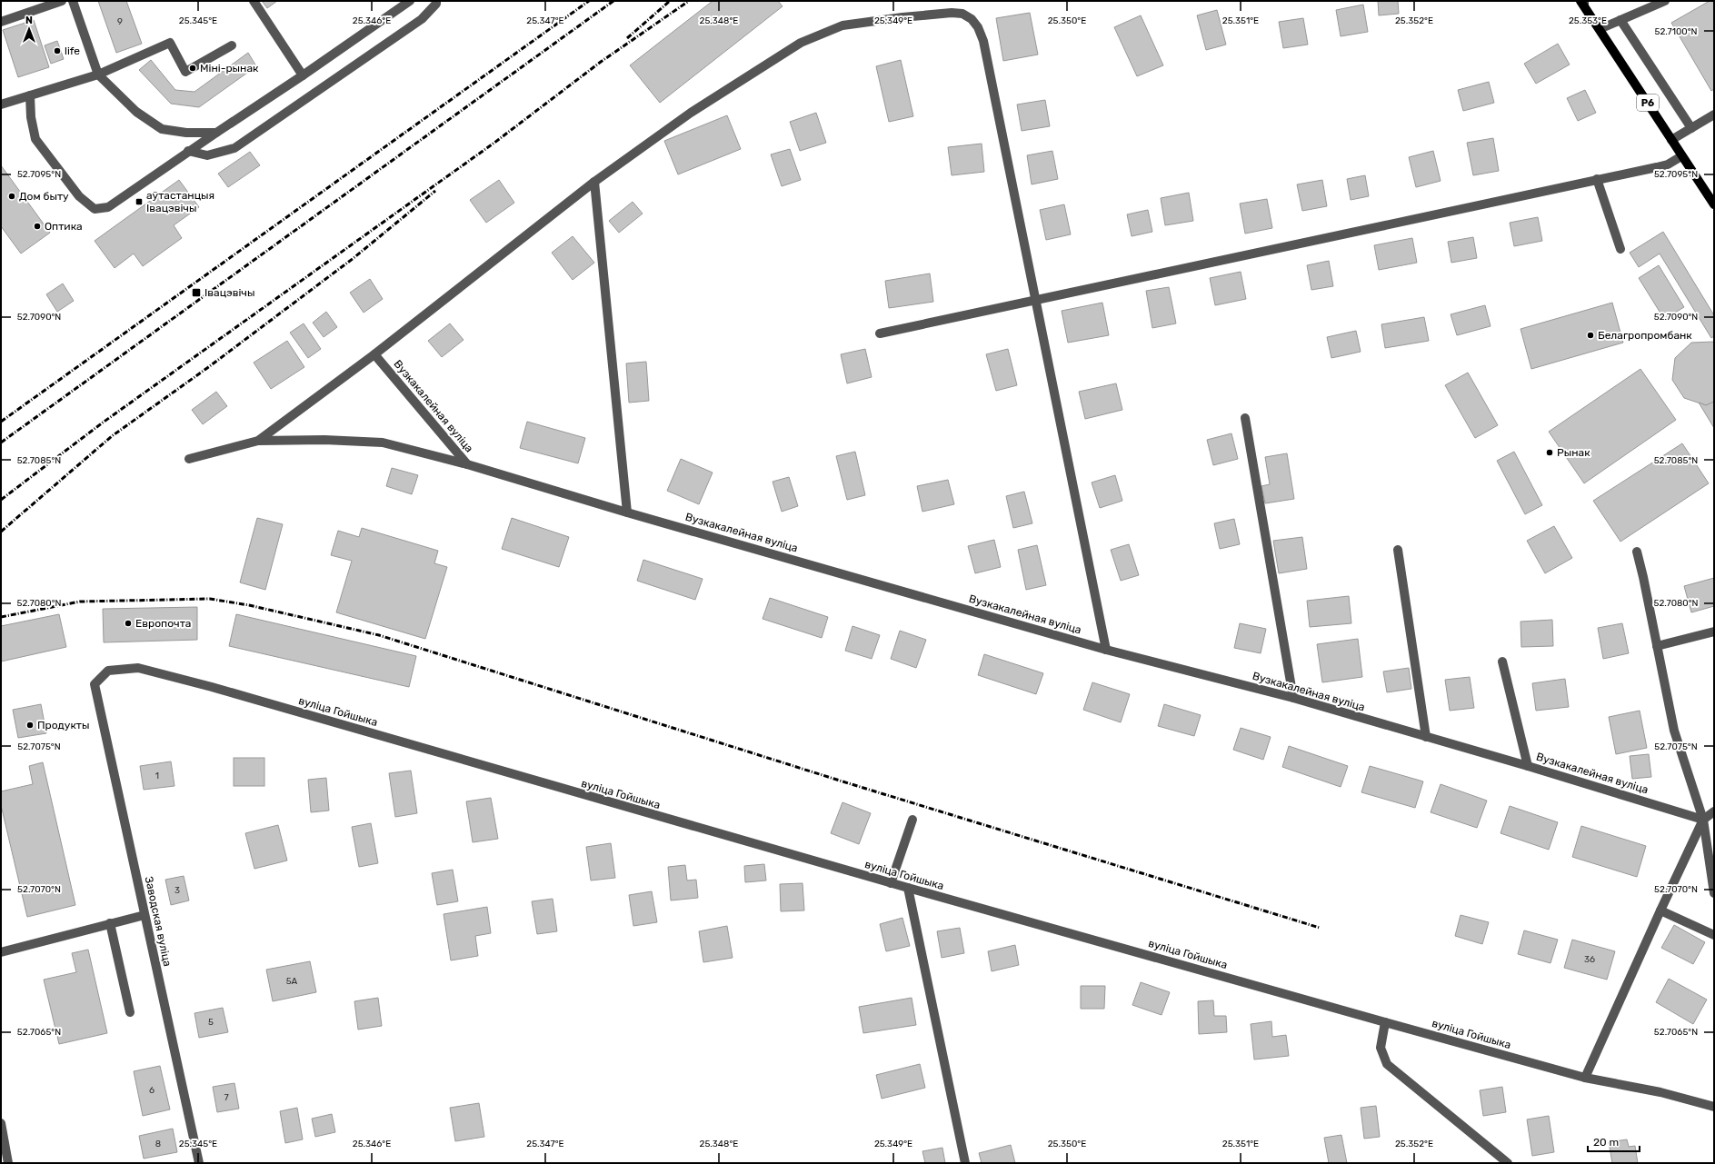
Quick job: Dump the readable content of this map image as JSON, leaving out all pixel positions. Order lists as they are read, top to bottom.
{
  "streets": {
    "main road": ["Р6"],
    "street": ["Вузкакалейная вуліца", "вуліца Гойшыка", "Заводская вуліца"]
  },
  "crossings": [
    ["вуліца Гойшыка", "Заводская вуліца"]
  ],
  "places": {
    "other": [
      "life",
      "Міні-рынак",
      "Дом быту",
      "Оптика",
      "Белагропромбанк",
      "Рынак",
      "Европочта",
      "Продукты"
    ],
    "transit": ["аўтастанцыя Івацэвічы", "Івацэвічы"]
  },
  "house_numbers": [
    "9",
    "1",
    "3",
    "36",
    "5А",
    "5",
    "6",
    "7",
    "8"
  ],
  "scale_bar": "20 m",
  "north": "top",
  "coordinates": [
    "25.345°E",
    "25.346°E",
    "25.347°E",
    "25.348°E",
    "25.349°E",
    "25.350°E",
    "25.351°E",
    "25.352°E",
    "25.353°E",
    "52.7100°N",
    "52.7095°N",
    "52.7090°N",
    "52.7085°N",
    "52.7080°N",
    "52.7075°N",
    "52.7070°N",
    "52.7065°N"
  ]
}
